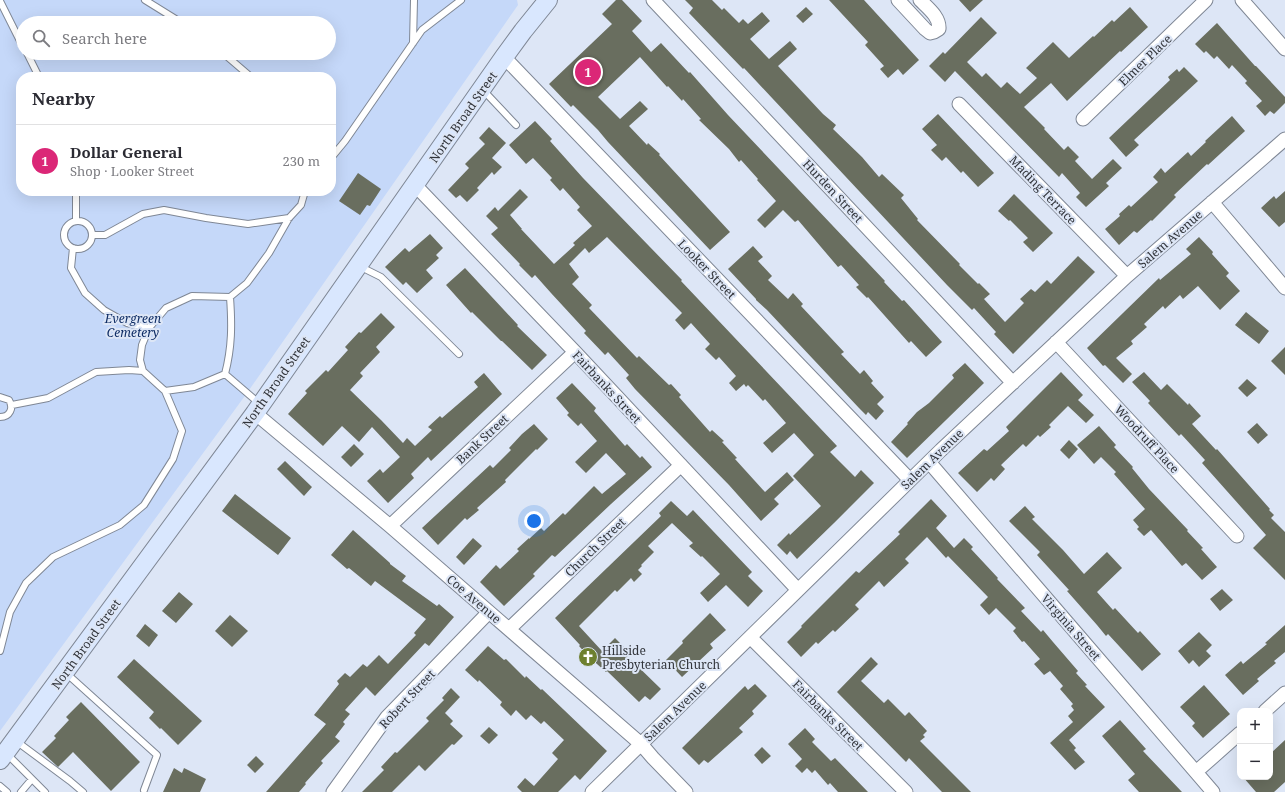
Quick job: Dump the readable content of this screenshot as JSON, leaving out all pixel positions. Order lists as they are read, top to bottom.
{
  "streets": {
    "main road": ["North Broad Street"],
    "street": [
      "Elmer Place",
      "Mading Terrace",
      "Hurden Street",
      "Salem Avenue",
      "Looker Street",
      "Fairbanks Street",
      "Bank Street",
      "Woodruff Place",
      "Church Street",
      "Coe Avenue",
      "Virginia Street",
      "Robert Street"
    ]
  },
  "crossings": [
    ["North Broad Street", "Looker Street"],
    ["North Broad Street", "Fairbanks Street"],
    ["North Broad Street", "Coe Avenue"],
    ["Mading Terrace", "Salem Avenue"],
    ["Hurden Street", "Salem Avenue"],
    ["Salem Avenue", "Looker Street"],
    ["Salem Avenue", "Fairbanks Street"],
    ["Salem Avenue", "Woodruff Place"],
    ["Salem Avenue", "Coe Avenue"],
    ["Salem Avenue", "Virginia Street"],
    ["Fairbanks Street", "Bank Street"],
    ["Fairbanks Street", "Church Street"],
    ["Bank Street", "Coe Avenue"],
    ["Church Street", "Coe Avenue"],
    ["Coe Avenue", "Robert Street"]
  ],
  "parks": ["Evergreen Cemetery"],
  "places": {
    "church": ["Hillside Presbyterian Church"]
  },
  "page": {
    "search": "Search here",
    "pins": "1",
    "heading": "Nearby",
    "list": [
      {
        "mark": "1",
        "name": "Dollar General",
        "note": "Shop · Looker Street",
        "value": "230 m"
      }
    ],
    "map_buttons": ["+", "−"]
  }
}
